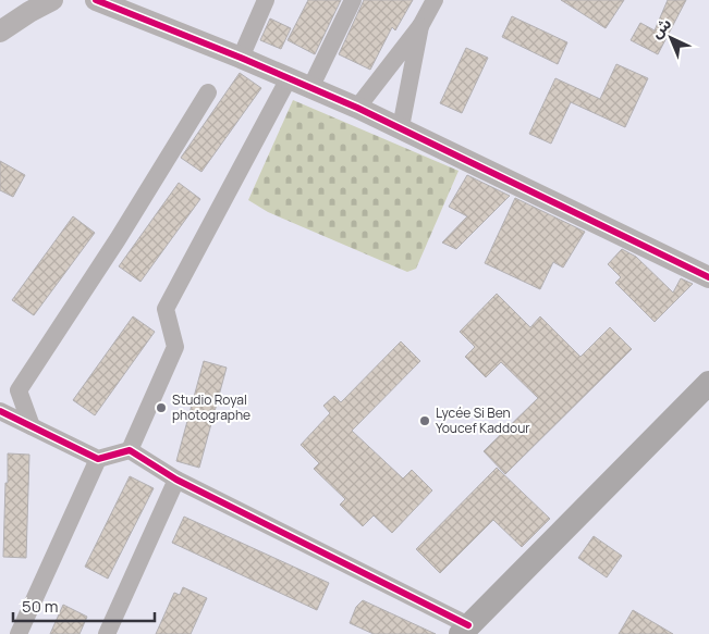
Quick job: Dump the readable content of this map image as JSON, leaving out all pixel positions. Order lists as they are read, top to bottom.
{
  "places": ["Studio Royal photographe", "Lycée Si Ben Youcef Kaddour"],
  "scale_bar": "50 m",
  "north": "top left"
}
